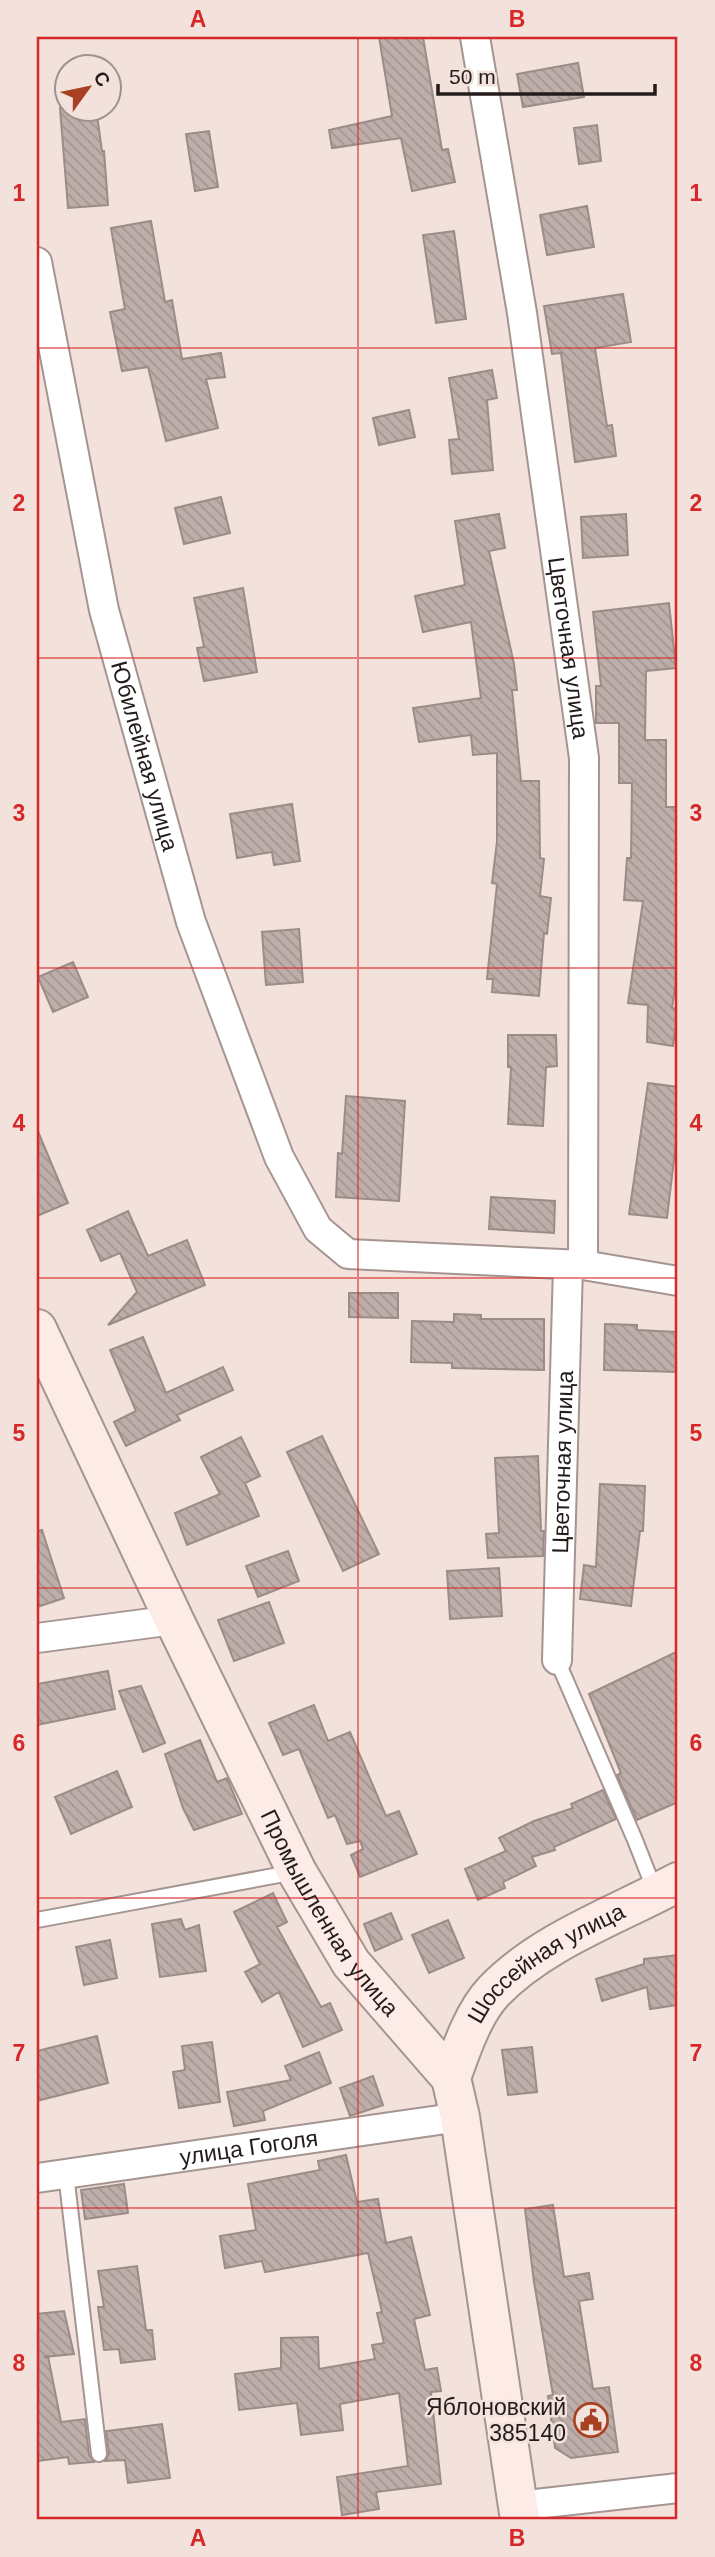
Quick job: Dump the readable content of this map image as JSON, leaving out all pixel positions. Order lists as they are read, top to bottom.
{
  "streets": {
    "street": [
      "Цветочная улица",
      "Юбилейная улица",
      "Промышленная улица",
      "Шоссейная улица",
      "улица Гоголя"
    ]
  },
  "crossings": [
    ["Цветочная улица", "Юбилейная улица"],
    ["Промышленная улица", "Шоссейная улица"],
    ["Промышленная улица", "улица Гоголя"]
  ],
  "places": {
    "public building": ["Яблоновский 385140"]
  },
  "scale_bar": "50 m",
  "north": "top right",
  "grid": {
    "columns": ["A", "B"],
    "rows": [
      "1",
      "2",
      "3",
      "4",
      "5",
      "6",
      "7",
      "8"
    ]
  }
}
